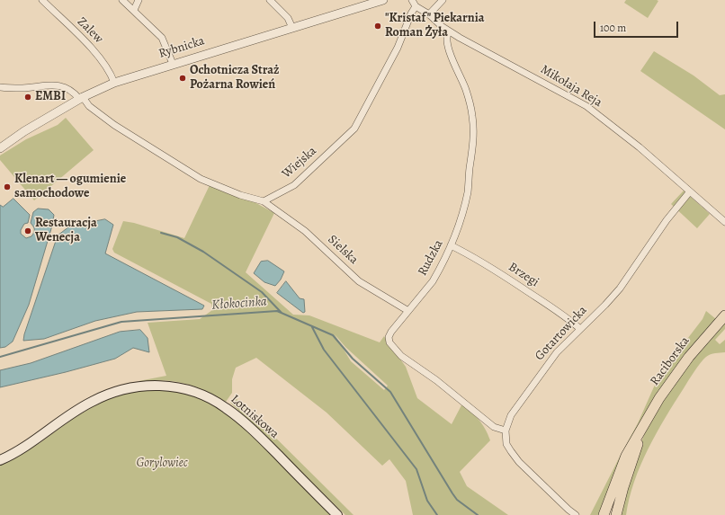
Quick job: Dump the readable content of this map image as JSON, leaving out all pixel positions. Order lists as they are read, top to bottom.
{
  "streets": {
    "main road": ["Raciborska", "Lotniskowa"],
    "street": [
      "Zalew",
      "Rybnicka",
      "Mikołaja Reja",
      "Wiejska",
      "Sielska",
      "Rudzka",
      "Brzegi",
      "Gotartowicka"
    ]
  },
  "crossings": [
    ["Zalew", "Rybnicka"],
    ["Mikołaja Reja", "Wiejska"],
    ["Mikołaja Reja", "Rudzka"],
    ["Mikołaja Reja", "Gotartowicka"],
    ["Wiejska", "Sielska"],
    ["Sielska", "Rudzka"],
    ["Rudzka", "Brzegi"],
    ["Rudzka", "Gotartowicka"],
    ["Brzegi", "Gotartowicka"]
  ],
  "water": ["Kłokocinka"],
  "parks": ["Gorylowiec"],
  "places": [
    "\"Kristaf\" Piekarnia Roman Żyła",
    "Ochotnicza Straż Pożarna Rowień",
    "EMBI",
    "Klenart — ogumienie samochodowe",
    "Restauracja Wenecja"
  ],
  "scale_bar": "100 m"
}
